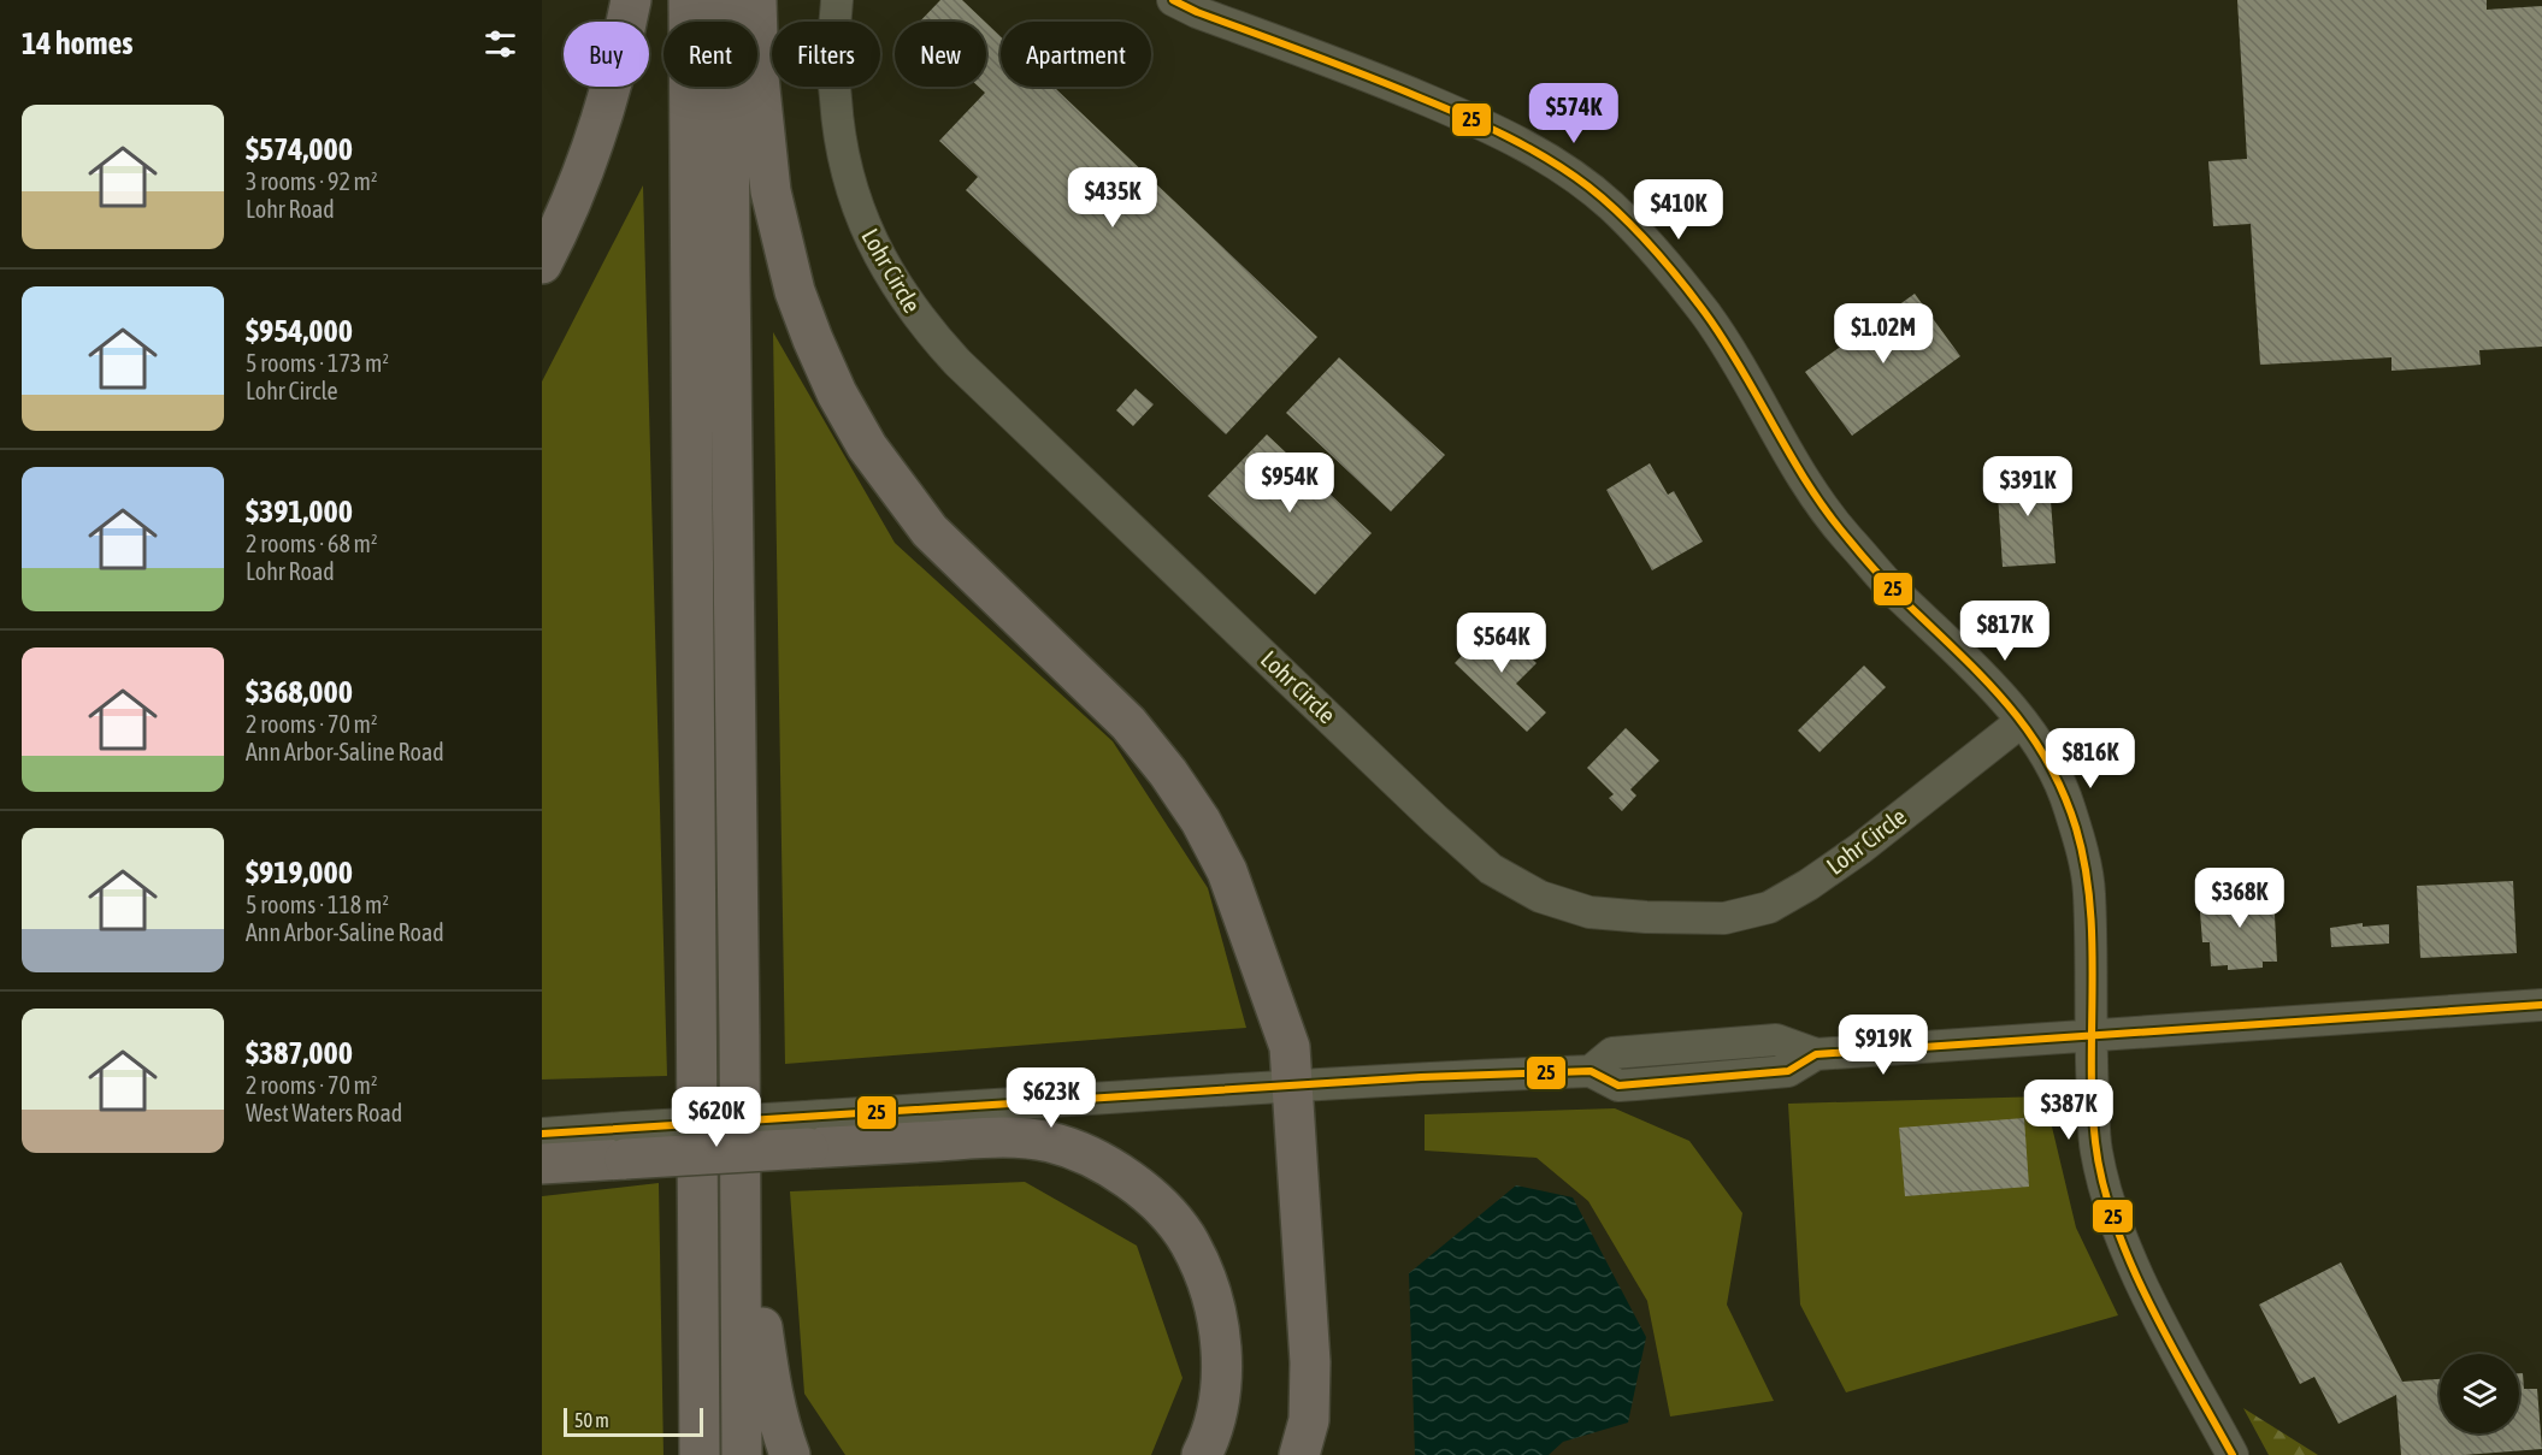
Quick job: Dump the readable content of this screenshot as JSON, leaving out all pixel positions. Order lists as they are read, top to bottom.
{
  "streets": {
    "street": ["Lohr Circle"]
  },
  "lines": ["transit line 25"],
  "scale_bar": "50 m",
  "page": {
    "heading": "14 homes",
    "chip": [
      "Buy",
      "Rent",
      "Filters",
      "New",
      "Apartment"
    ],
    "price": [
      "$574K",
      "$435K",
      "$410K",
      "$1.02M",
      "$954K",
      "$391K",
      "$817K",
      "$564K",
      "$816K",
      "$368K",
      "$919K",
      "$623K",
      "$387K",
      "$620K"
    ],
    "list": [
      {
        "name": "$574,000",
        "note": "3 rooms · 92 m² · Lohr Road"
      },
      {
        "name": "$954,000",
        "note": "5 rooms · 173 m² · Lohr Circle"
      },
      {
        "name": "$391,000",
        "note": "2 rooms · 68 m² · Lohr Road"
      },
      {
        "name": "$368,000",
        "note": "2 rooms · 70 m² · Ann Arbor-Saline Road"
      },
      {
        "name": "$919,000",
        "note": "5 rooms · 118 m² · Ann Arbor-Saline Road"
      },
      {
        "name": "$387,000",
        "note": "2 rooms · 70 m² · West Waters Road"
      }
    ],
    "scale": "50 m"
  }
}
